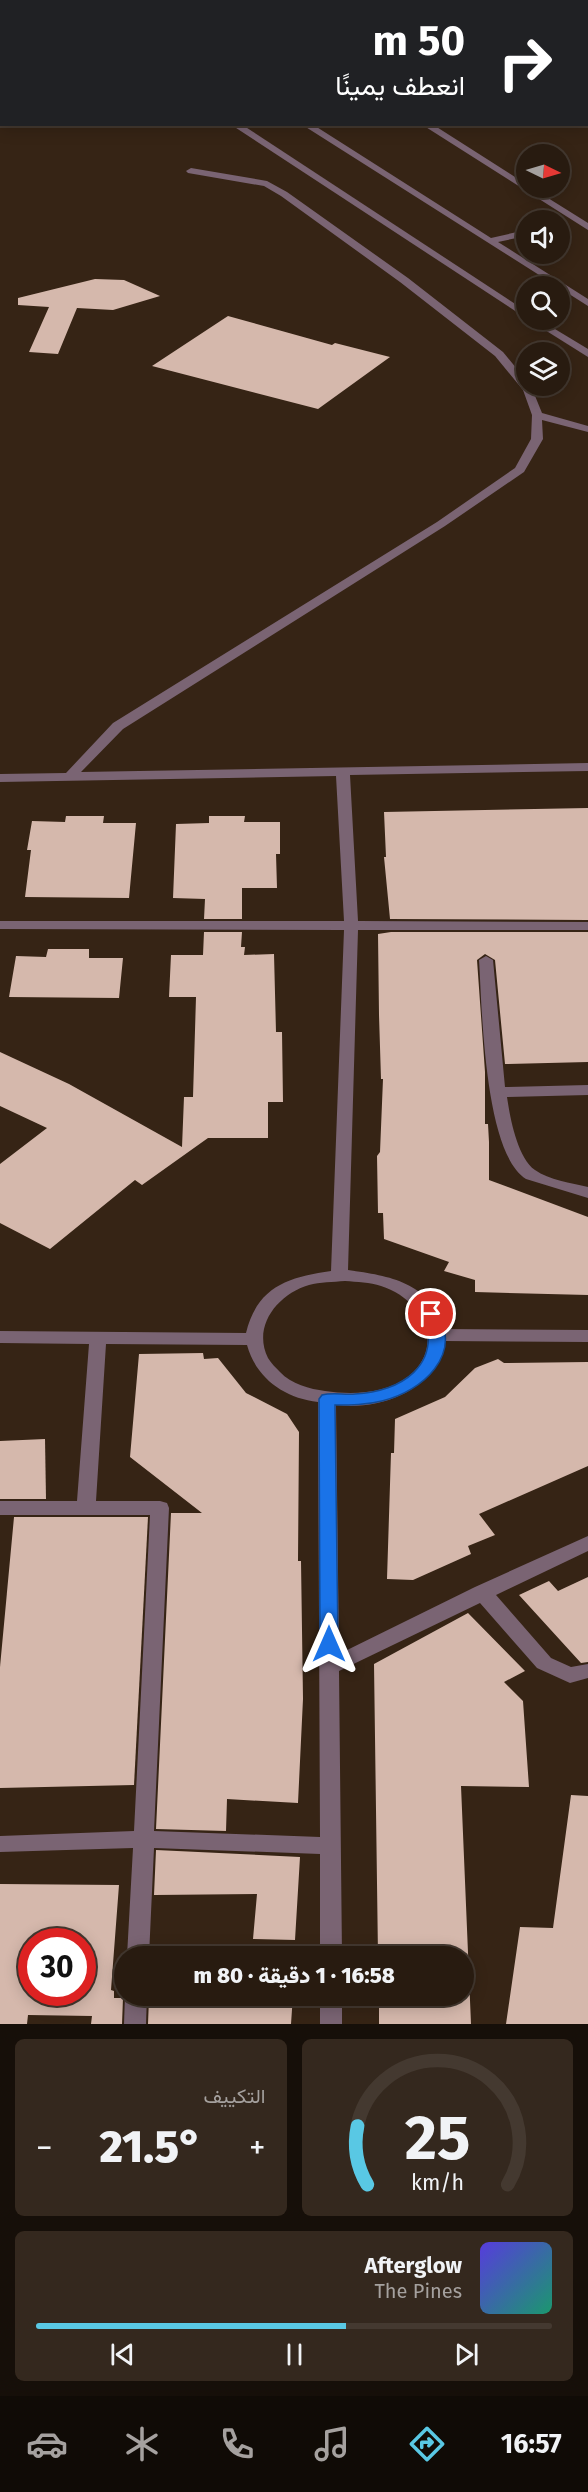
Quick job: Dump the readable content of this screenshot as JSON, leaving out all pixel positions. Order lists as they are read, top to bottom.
{
  "north": "right",
  "page": {
    "turn": ["50 m", "انعطف يمينًا"],
    "limit": "30",
    "trip": "16:58 · 1 دقيقة · 80 m",
    "tile": "التكييف",
    "heat": ["−", "21.5°", "+"],
    "song": ["Afterglow", "The Pines"],
    "tabs": "16:57",
    "gauge": ["25", "km/h"]
  }
}
